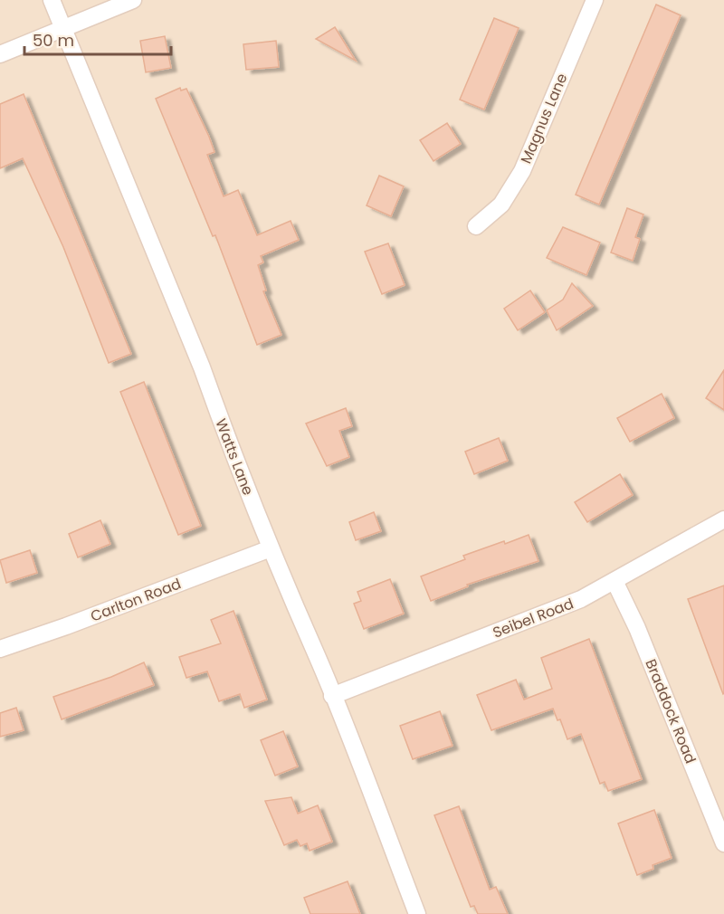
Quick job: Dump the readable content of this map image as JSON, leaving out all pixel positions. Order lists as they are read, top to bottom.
{
  "streets": {
    "street": [
      "Magnus Lane",
      "Watts Lane",
      "Carlton Road",
      "Seibel Road",
      "Braddock Road"
    ]
  },
  "crossings": [
    ["Watts Lane", "Carlton Road"],
    ["Watts Lane", "Seibel Road"],
    ["Seibel Road", "Braddock Road"]
  ],
  "scale_bar": "50 m"
}
